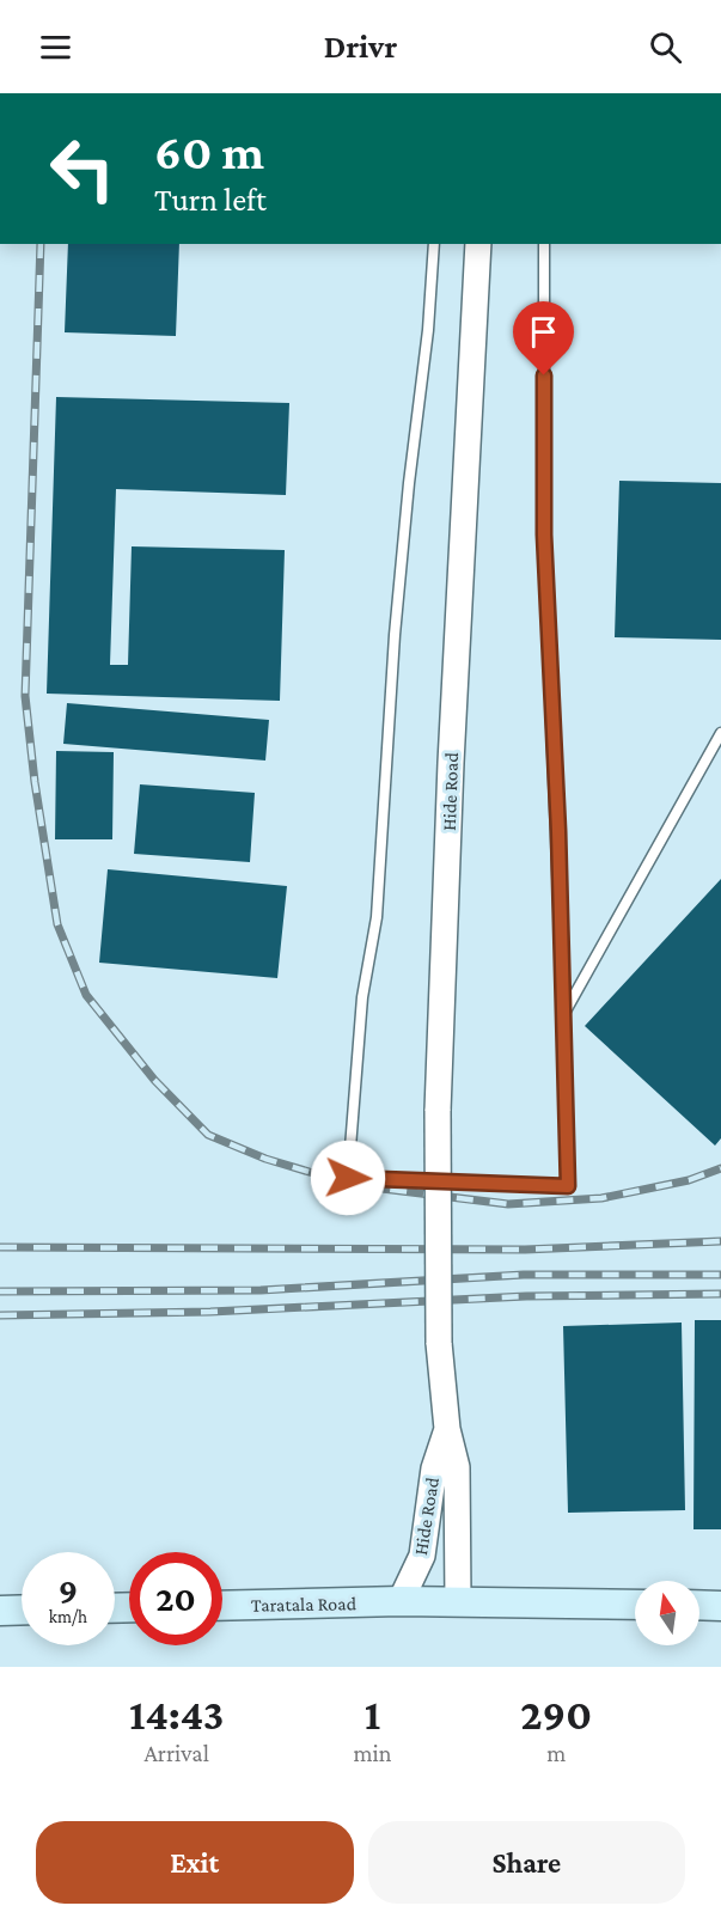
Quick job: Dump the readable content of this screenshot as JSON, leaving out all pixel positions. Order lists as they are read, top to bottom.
{
  "streets": {
    "main road": ["Taratala Road"],
    "street": ["Hide Road"]
  },
  "crossings": [
    ["Hide Road", "Taratala Road"]
  ],
  "north": "top",
  "page": {
    "header": "Drivr",
    "turn": ["60 m", "Turn left"],
    "speed": "9 km/h",
    "limit": "20",
    "eta": [
      "14:43",
      "Arrival",
      "1",
      "min",
      "290",
      "m"
    ],
    "buttons": ["Exit", "Share"]
  }
}
